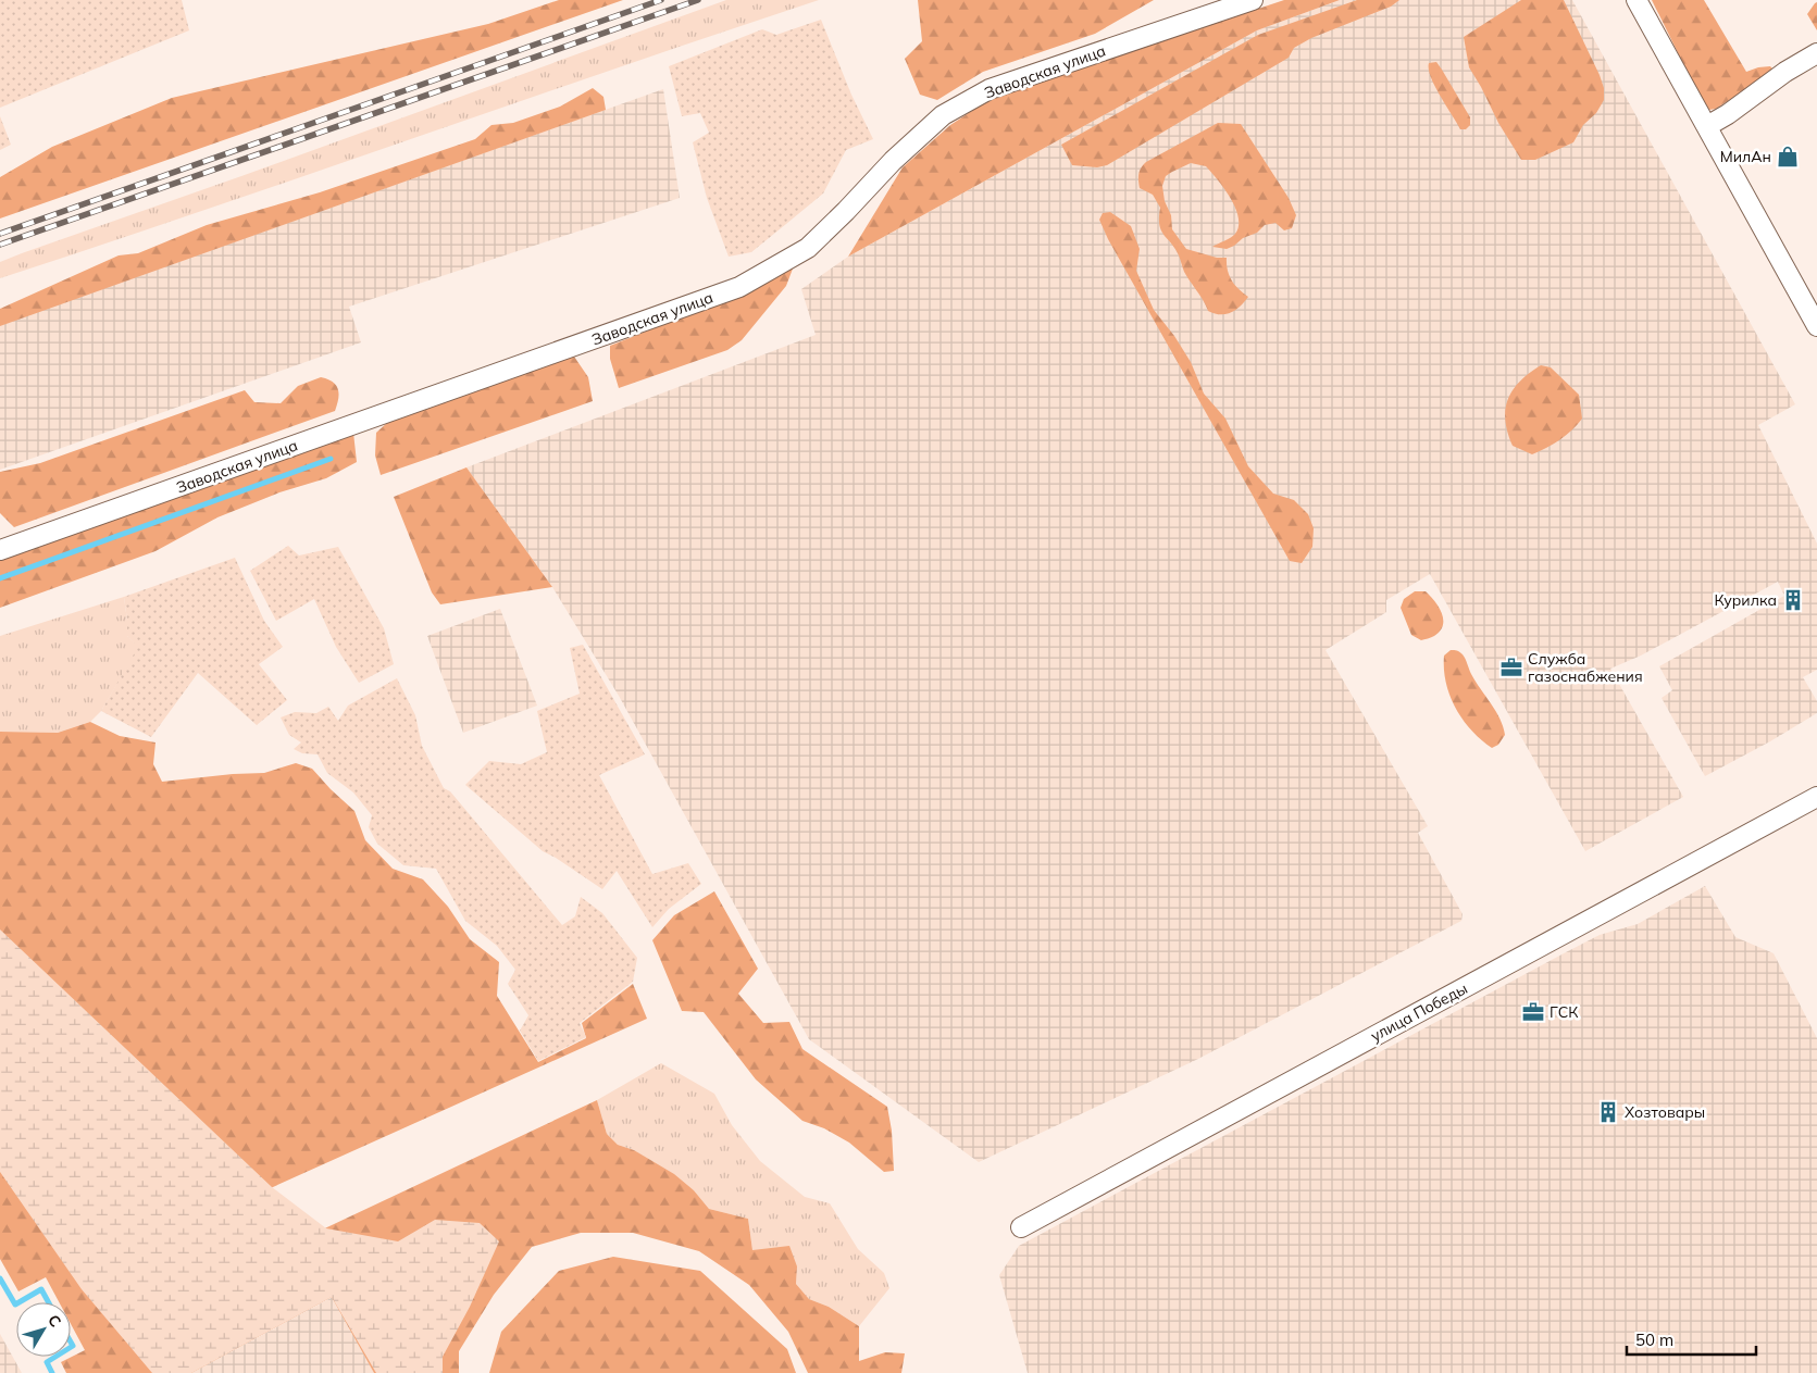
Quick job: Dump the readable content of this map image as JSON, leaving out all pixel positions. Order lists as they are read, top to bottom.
{
  "streets": {
    "street": ["Заводская улица", "улица Победы"]
  },
  "places": {
    "shop": ["МилАн"],
    "building": ["Курилка", "Хозтовары"],
    "office": ["Служба газоснабжения", "ГСК"]
  },
  "scale_bar": "50 m",
  "north": "top right"
}
